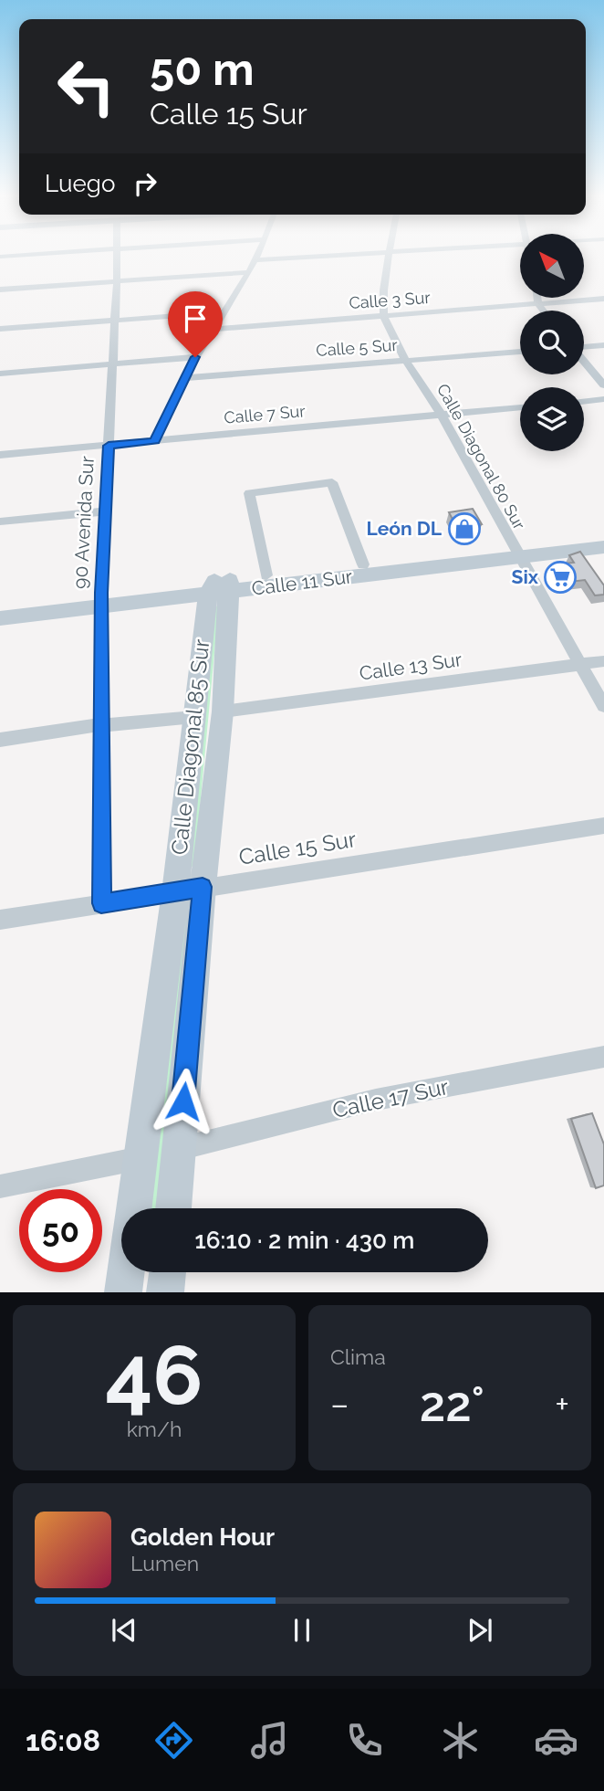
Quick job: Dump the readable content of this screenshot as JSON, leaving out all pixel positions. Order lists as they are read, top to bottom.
{
  "streets": {
    "main road": ["Calle 11 Sur", "Calle Diagonal 85 Sur"],
    "street": [
      "Calle 3 Sur",
      "Calle 5 Sur",
      "Calle 7 Sur",
      "Calle Diagonal 80 Sur",
      "90 Avenida Sur",
      "Calle 13 Sur",
      "Calle 15 Sur",
      "Calle 17 Sur"
    ]
  },
  "crossings": [
    ["Calle 3 Sur", "Calle Diagonal 80 Sur"],
    ["Calle 5 Sur", "Calle Diagonal 80 Sur"],
    ["Calle 7 Sur", "Calle Diagonal 80 Sur"],
    ["Calle 7 Sur", "90 Avenida Sur"],
    ["Calle Diagonal 80 Sur", "Calle 11 Sur"],
    ["Calle Diagonal 80 Sur", "Calle 13 Sur"],
    ["90 Avenida Sur", "Calle 11 Sur"],
    ["90 Avenida Sur", "Calle 15 Sur"],
    ["Calle 11 Sur", "Calle Diagonal 85 Sur"],
    ["Calle 13 Sur", "Calle Diagonal 85 Sur"],
    ["Calle Diagonal 85 Sur", "Calle 15 Sur"],
    ["Calle Diagonal 85 Sur", "Calle 17 Sur"]
  ],
  "places": {
    "shop": ["León DL"],
    "supermarket": ["Six"]
  },
  "north": "top left",
  "page": {
    "turn": ["50 m", "Calle 15 Sur"],
    "then": "Luego",
    "limit": "50",
    "trip": "16:10 · 2 min · 430 m",
    "tile": [
      ["46", "km/h"],
      "Clima"
    ],
    "heat": ["−", "22°", "+"],
    "song": ["Golden Hour", "Lumen"],
    "tabs": "16:08"
  }
}
